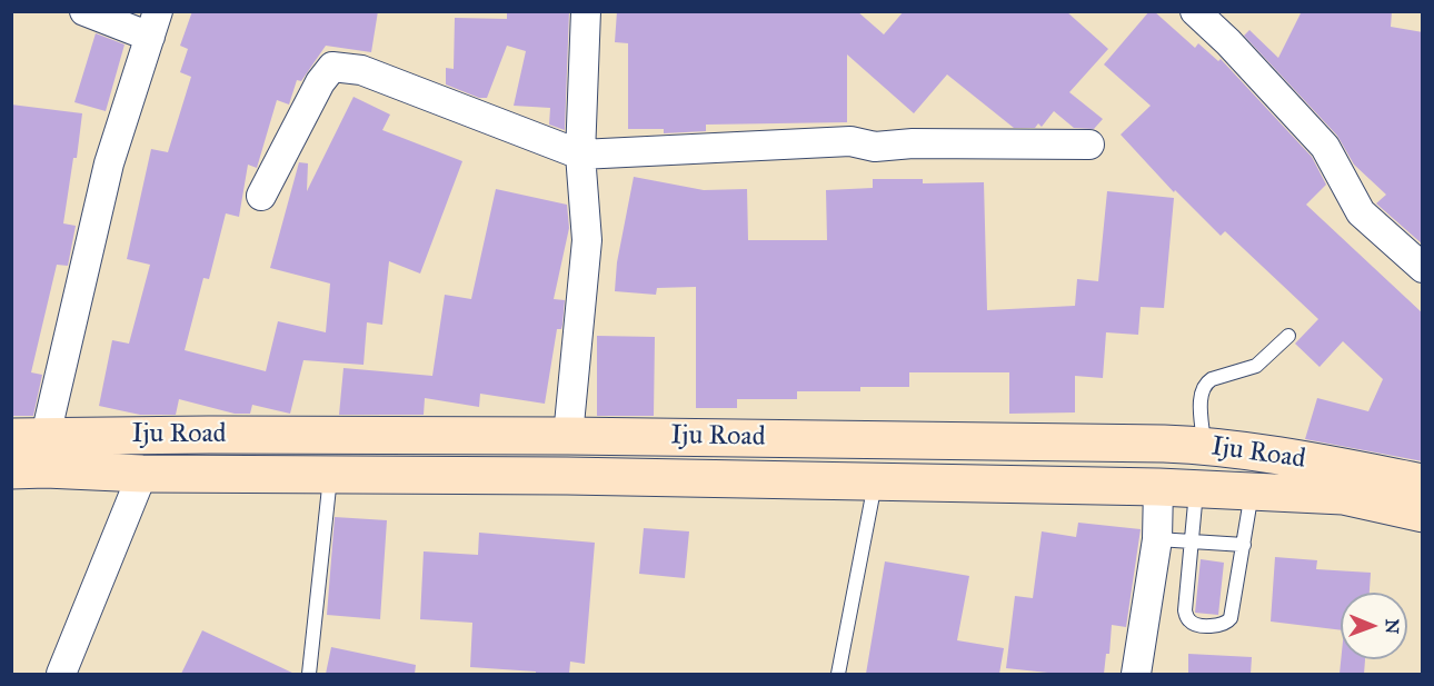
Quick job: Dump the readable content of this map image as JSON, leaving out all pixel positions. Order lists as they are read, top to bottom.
{
  "streets": {
    "main road": ["Iju Road"]
  },
  "north": "right"
}
